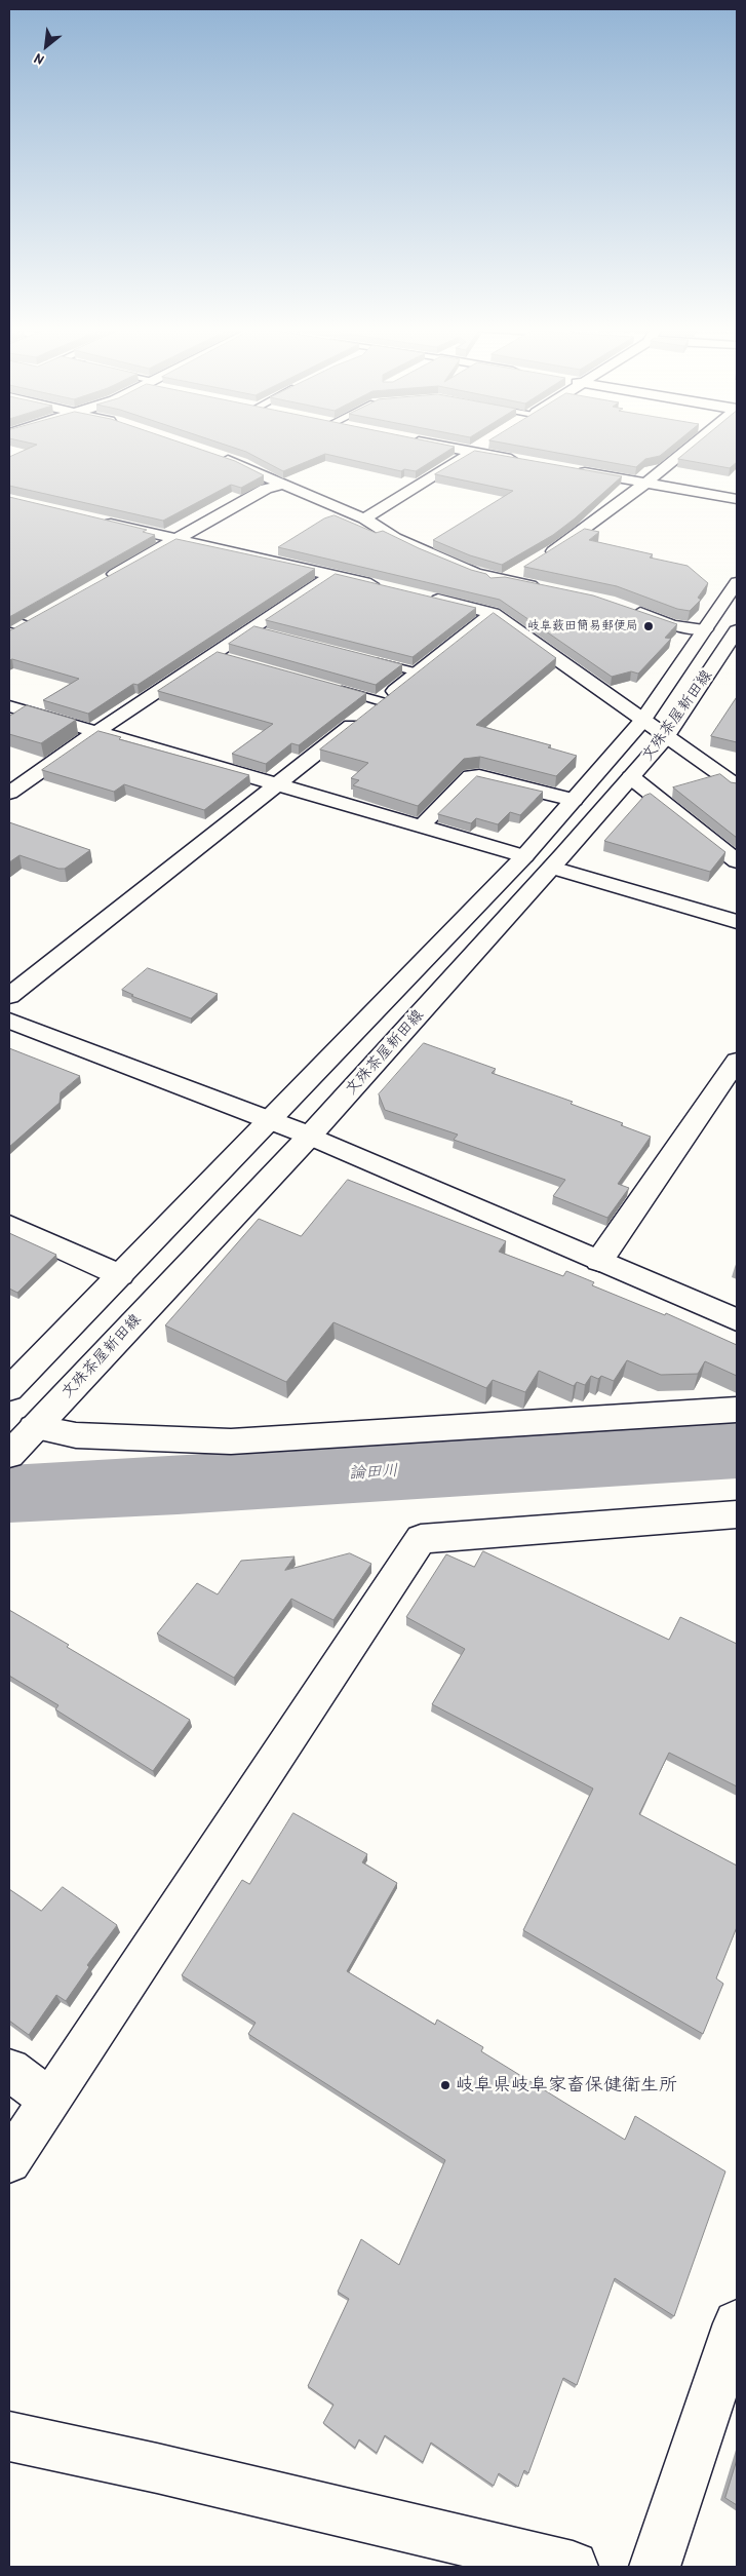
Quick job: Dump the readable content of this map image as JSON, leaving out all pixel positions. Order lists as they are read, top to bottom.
{
  "streets": {
    "street": ["文殊茶屋新田線"]
  },
  "water": ["論田川"],
  "places": ["岐阜薮田簡易郵便局", "岐阜県岐阜家畜保健衛生所"],
  "north": "bottom left"
}
